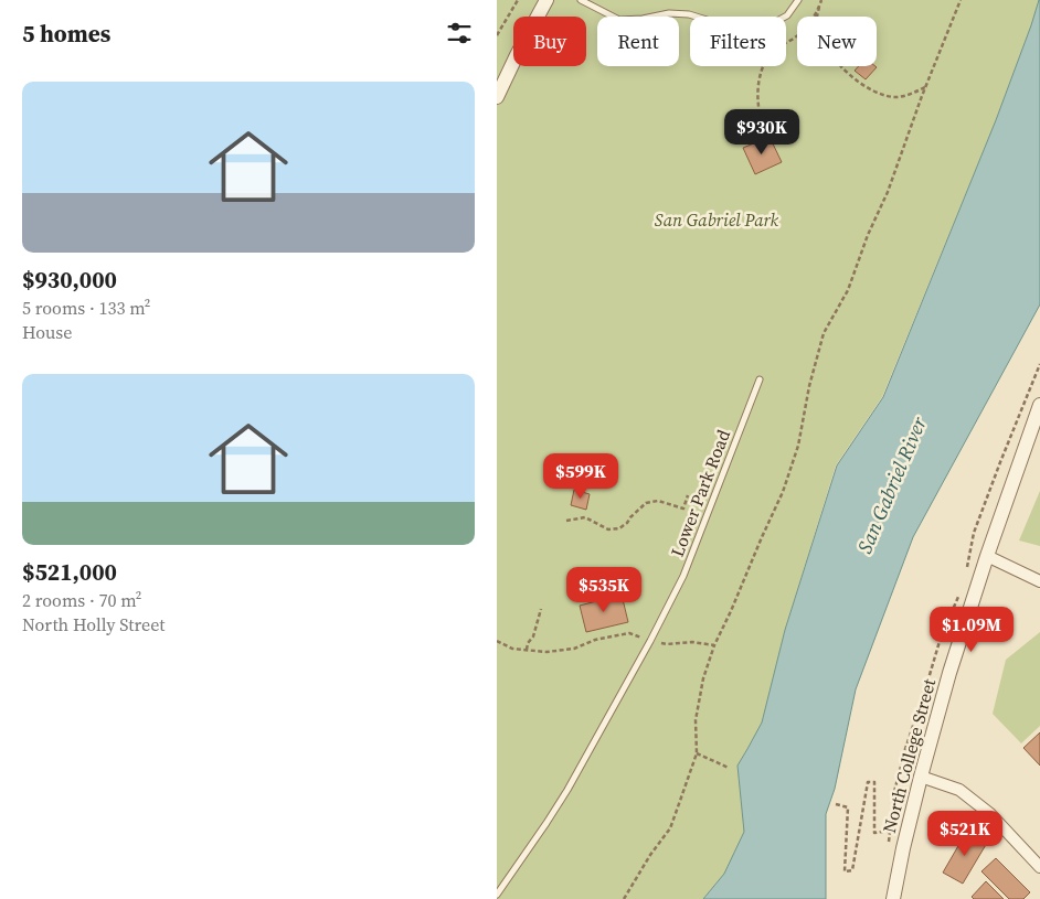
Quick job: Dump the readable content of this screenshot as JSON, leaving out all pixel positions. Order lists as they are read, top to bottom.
{
  "streets": {
    "street": ["North College Street"],
    "lane": ["Lower Park Road"]
  },
  "water": ["San Gabriel River"],
  "parks": ["San Gabriel Park"],
  "page": {
    "heading": "5 homes",
    "chip": [
      "Buy",
      "Rent",
      "Filters",
      "New"
    ],
    "list": [
      {
        "name": "$930,000",
        "note": "5 rooms · 133 m² · House"
      },
      {
        "name": "$521,000",
        "note": "2 rooms · 70 m² · North Holly Street"
      }
    ],
    "price": [
      "$930K",
      "$599K",
      "$535K",
      "$1.09M",
      "$521K"
    ]
  }
}
